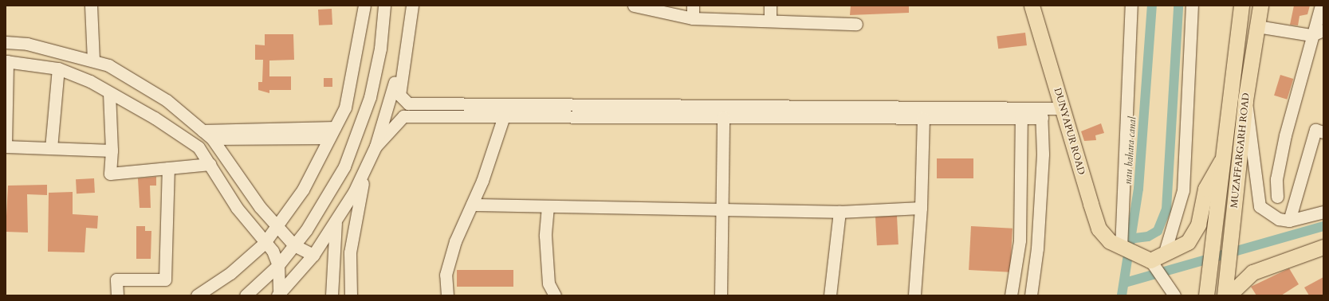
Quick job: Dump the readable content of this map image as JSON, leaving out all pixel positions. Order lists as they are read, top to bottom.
{
  "streets": {
    "main road": ["DUNYAPUR ROAD", "MUZAFFARGARH ROAD"]
  },
  "water": ["nau bahara canal"]
}
